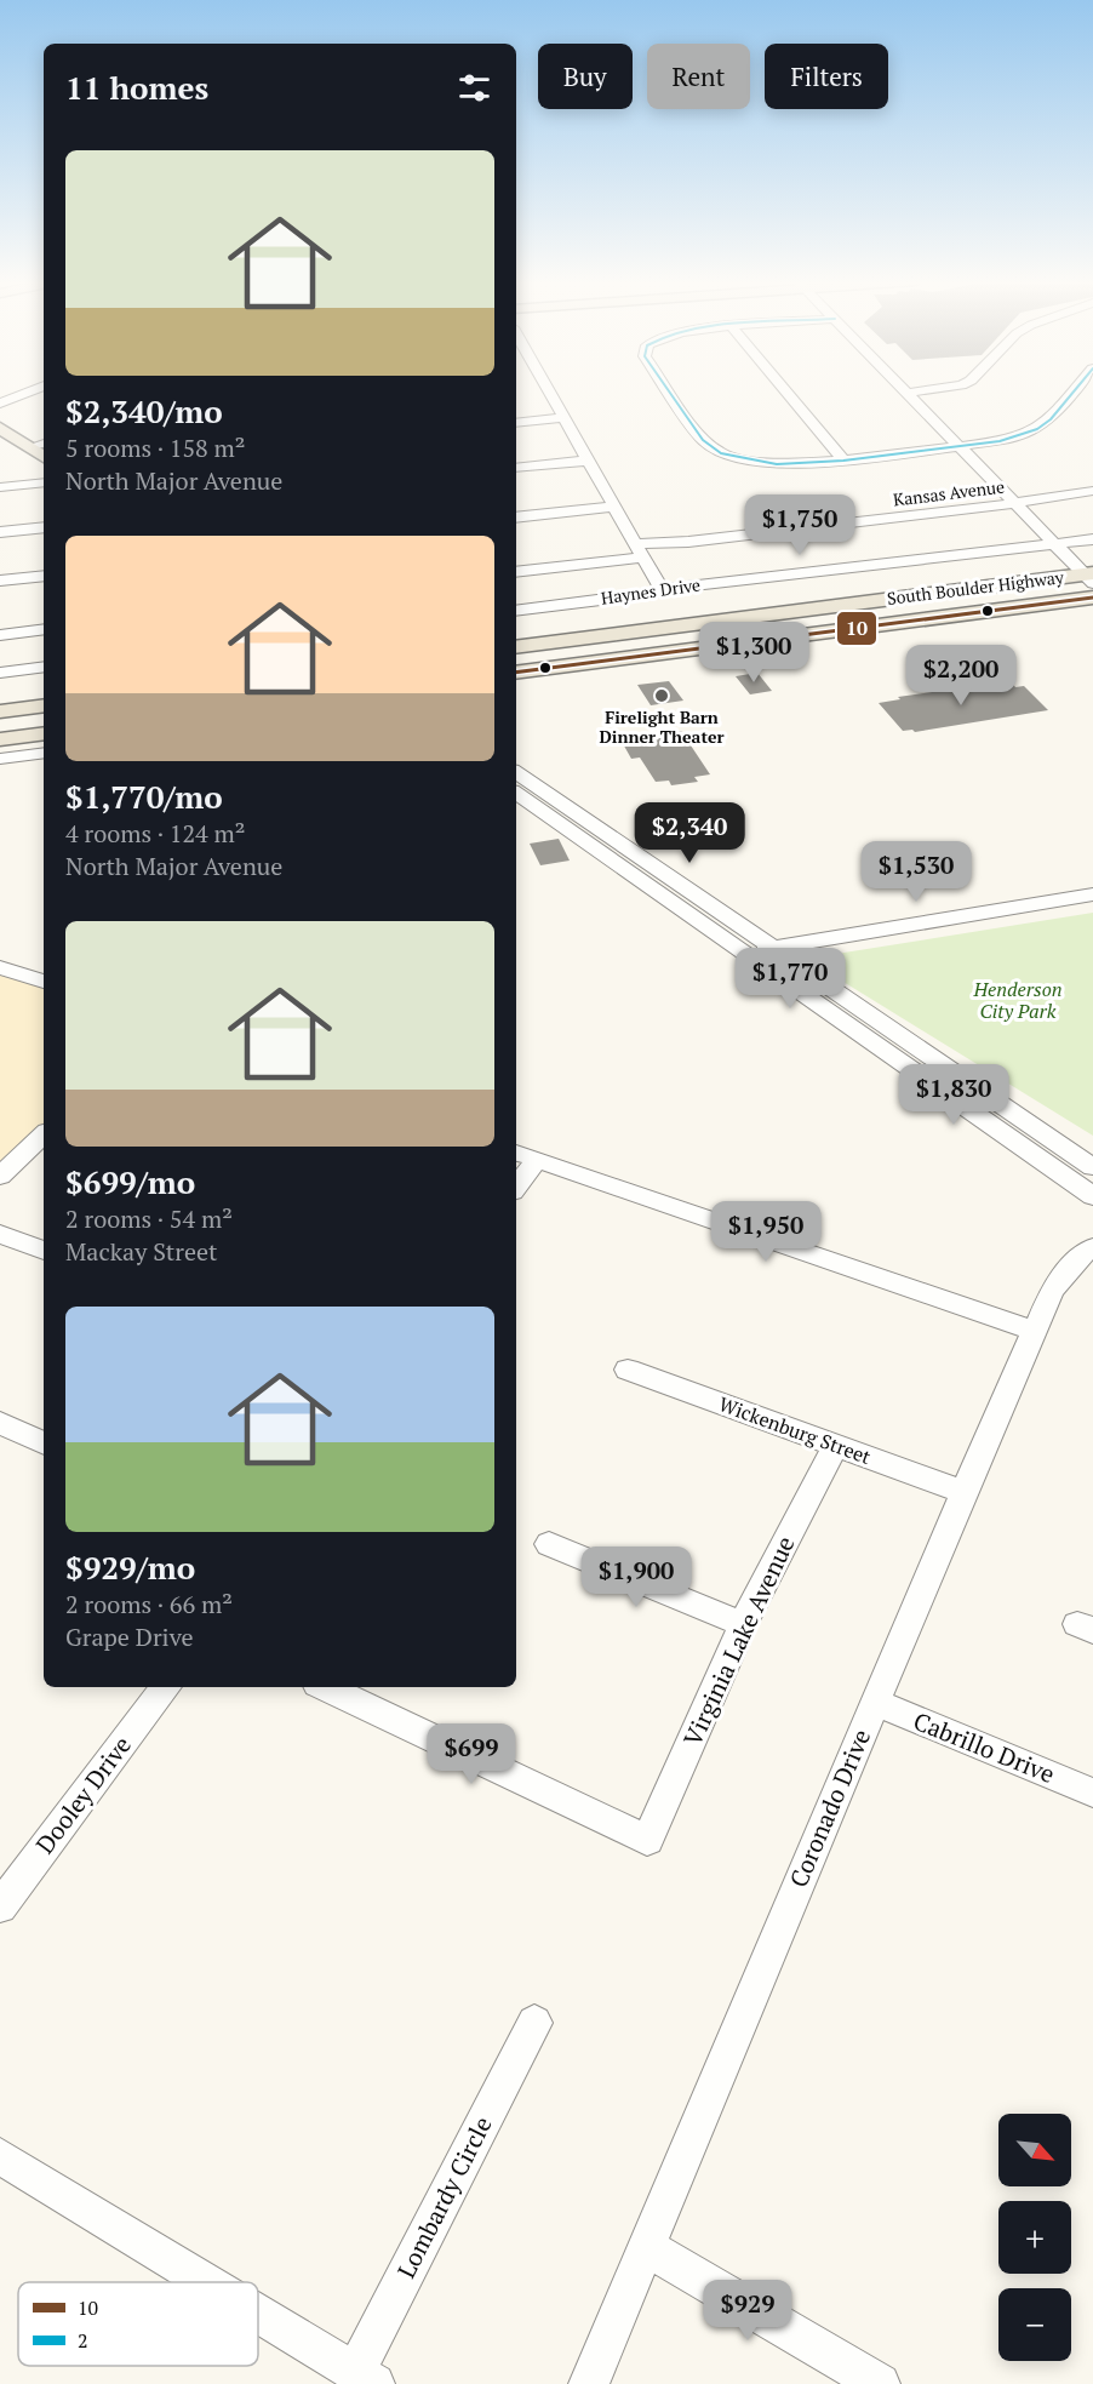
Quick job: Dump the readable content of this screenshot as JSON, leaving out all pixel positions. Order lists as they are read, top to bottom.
{
  "streets": {
    "main road": ["South Boulder Highway"],
    "street": [
      "Kansas Avenue",
      "Haynes Drive",
      "Wickenburg Street",
      "Virginia Lake Avenue",
      "Cabrillo Drive",
      "Dooley Drive",
      "Coronado Drive",
      "Lombardy Circle"
    ]
  },
  "crossings": [
    ["Wickenburg Street", "Virginia Lake Avenue"],
    ["Wickenburg Street", "Coronado Drive"],
    ["Cabrillo Drive", "Coronado Drive"]
  ],
  "parks": ["Henderson City Park"],
  "places": ["Firelight Barn Dinner Theater"],
  "lines": ["transit line 2", "transit line 10"],
  "legend": ["10", "2"],
  "north": "bottom right",
  "page": {
    "chip": ["Buy", "Rent", "Filters"],
    "heading": "11 homes",
    "list": [
      {
        "name": "$2,340/mo",
        "note": "5 rooms · 158 m² · North Major Avenue"
      },
      {
        "name": "$1,770/mo",
        "note": "4 rooms · 124 m² · North Major Avenue"
      },
      {
        "name": "$699/mo",
        "note": "2 rooms · 54 m² · Mackay Street"
      },
      {
        "name": "$929/mo",
        "note": "2 rooms · 66 m² · Grape Drive"
      }
    ],
    "price": [
      "$1,750",
      "$1,300",
      "$2,200",
      "$2,340",
      "$1,530",
      "$1,770",
      "$1,830",
      "$1,950",
      "$1,900",
      "$699",
      "$929"
    ],
    "map_buttons": ["+", "−"]
  }
}
